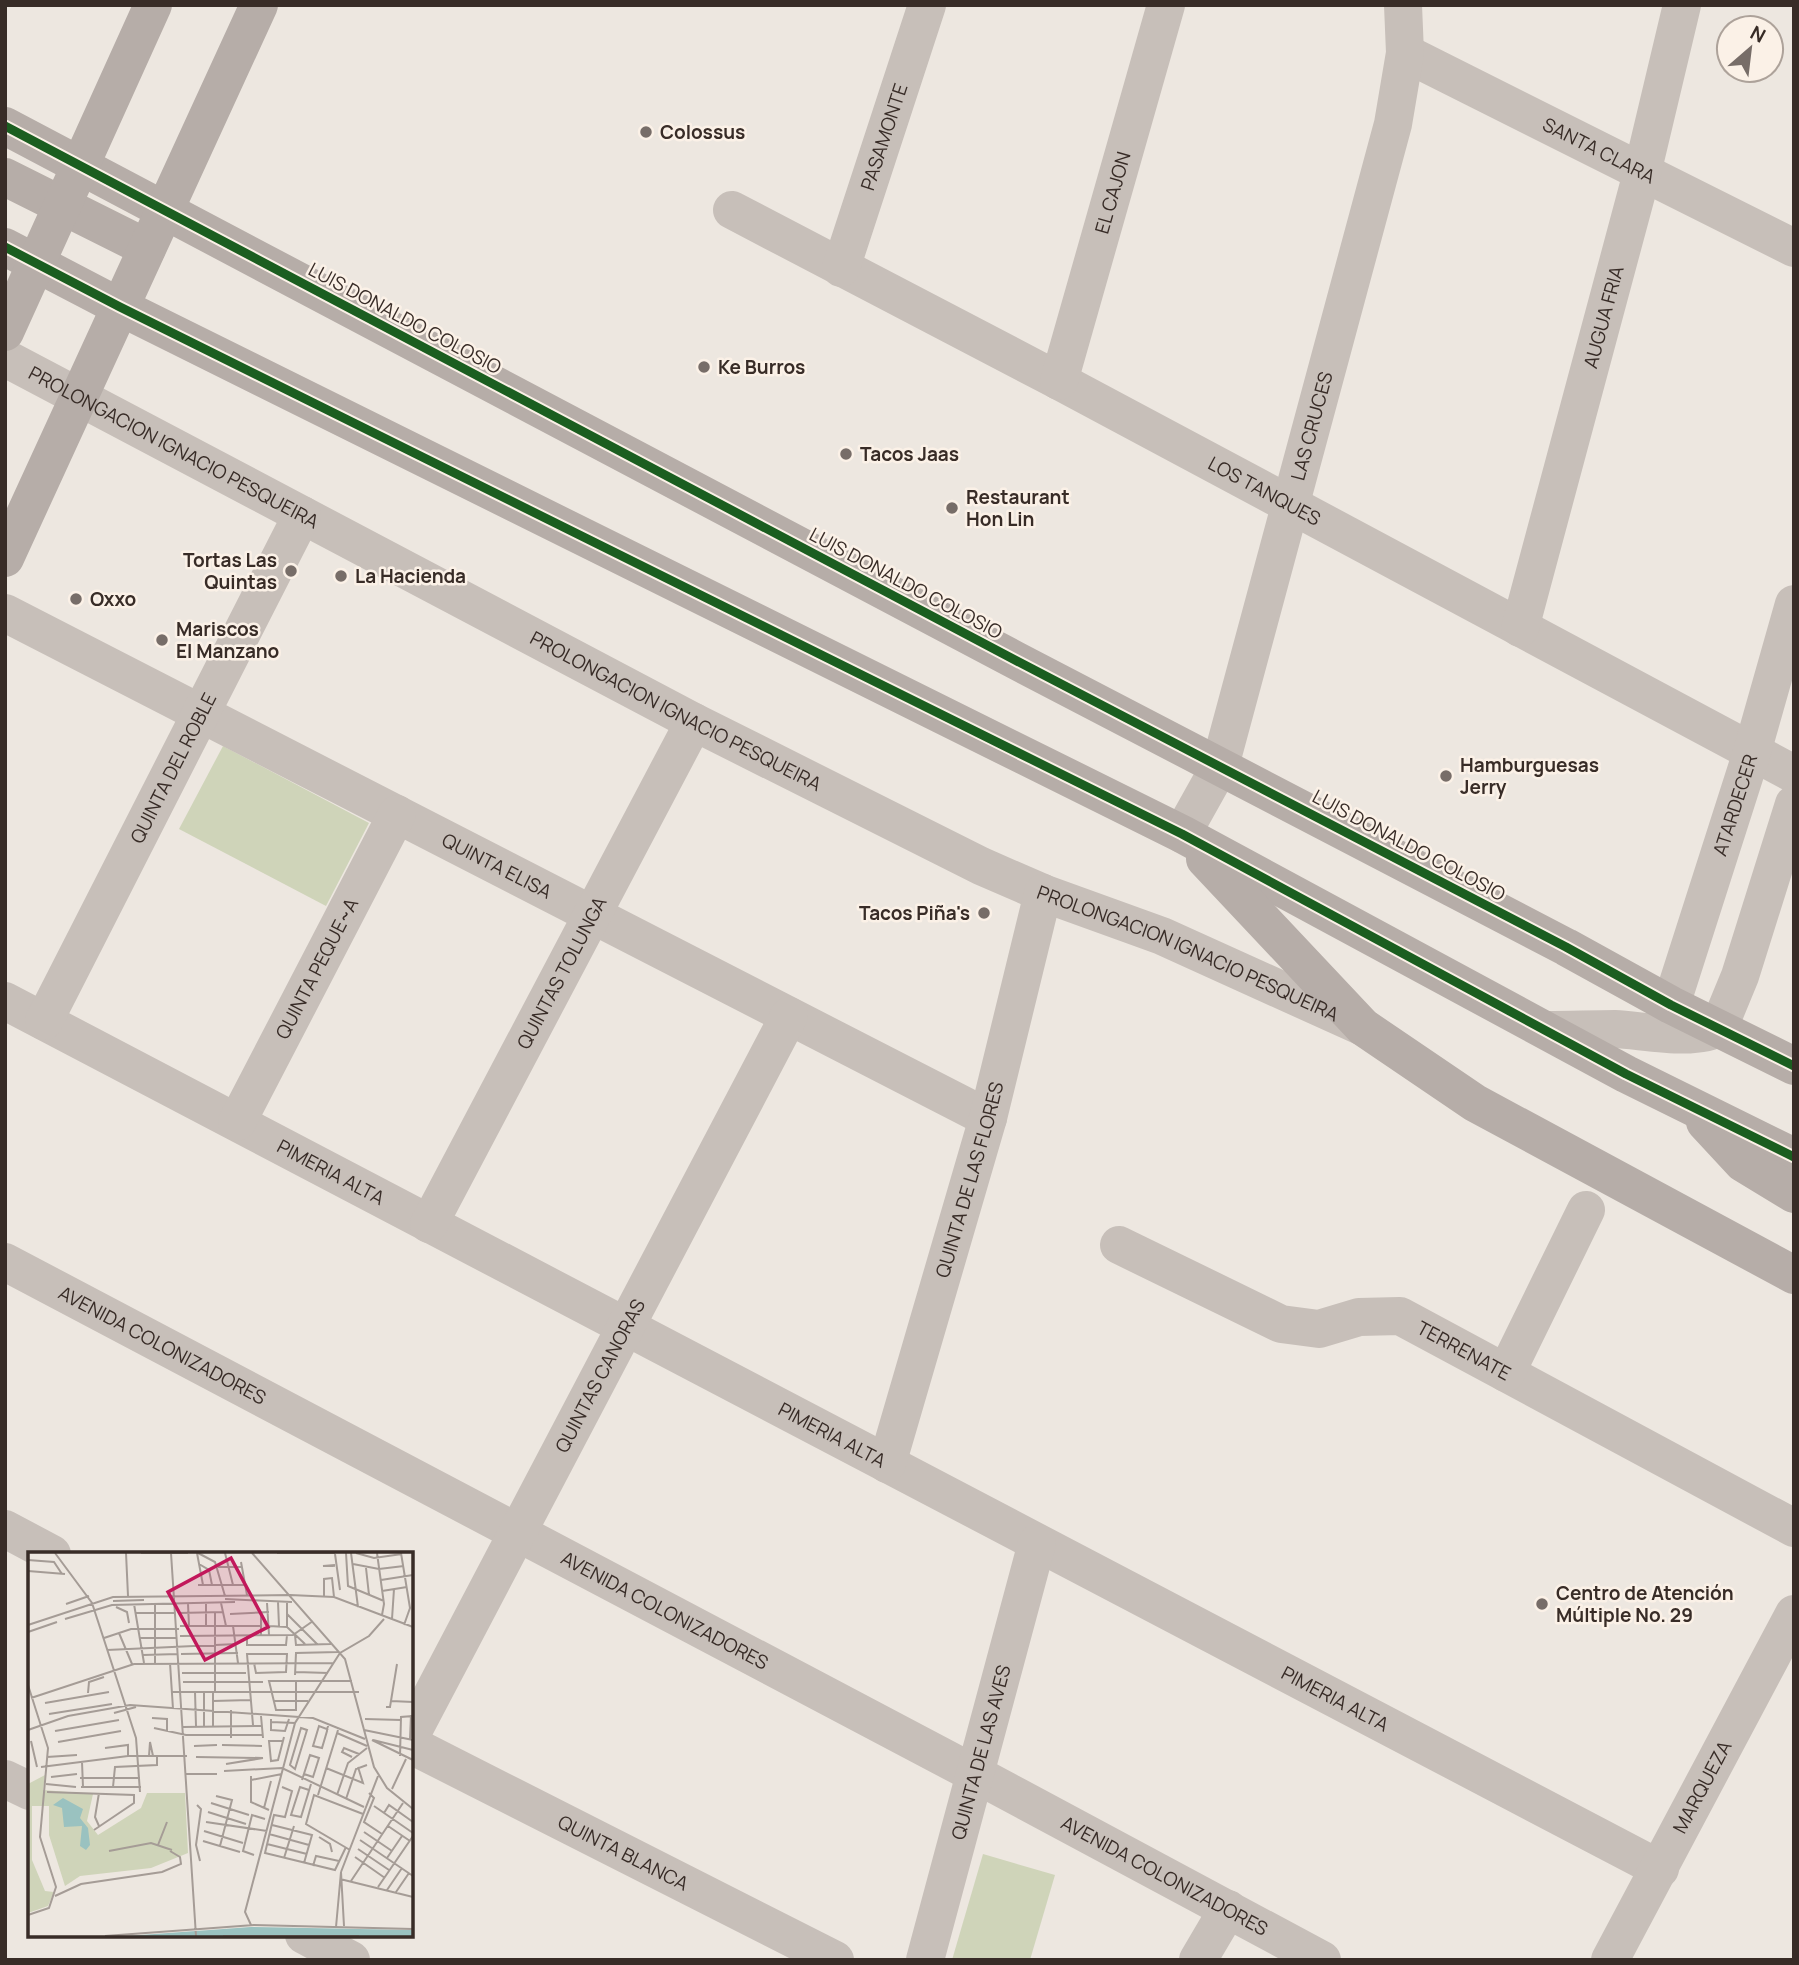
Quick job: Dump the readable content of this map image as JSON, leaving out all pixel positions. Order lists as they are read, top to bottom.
{
  "streets": {
    "main road": ["LUIS DONALDO COLOSIO", "PROLONGACION IGNACIO PESQUEIRA"],
    "street": [
      "PASAMONTE",
      "SANTA CLARA",
      "EL CAJON",
      "AUGUA FRIA",
      "LAS CRUCES",
      "LOS TANQUES",
      "QUINTA DEL ROBLE",
      "ATARDECER",
      "QUINTA ELISA",
      "QUINTA PEQUE~A",
      "QUINTAS TOLUNGA",
      "PIMERIA ALTA",
      "QUINTA DE LAS FLORES",
      "AVENIDA COLONIZADORES",
      "TERRENATE",
      "QUINTAS CANORAS",
      "QUINTA DE LAS AVES",
      "MARQUEZA",
      "QUINTA BLANCA"
    ]
  },
  "crossings": [
    ["PASAMONTE", "LOS TANQUES"],
    ["SANTA CLARA", "AUGUA FRIA"],
    ["SANTA CLARA", "LAS CRUCES"],
    ["EL CAJON", "LOS TANQUES"],
    ["AUGUA FRIA", "LOS TANQUES"],
    ["LUIS DONALDO COLOSIO", "LAS CRUCES"],
    ["LUIS DONALDO COLOSIO", "ATARDECER"],
    ["LAS CRUCES", "PROLONGACION IGNACIO PESQUEIRA"],
    ["LAS CRUCES", "LOS TANQUES"],
    ["PROLONGACION IGNACIO PESQUEIRA", "QUINTA DEL ROBLE"],
    ["PROLONGACION IGNACIO PESQUEIRA", "QUINTAS TOLUNGA"],
    ["PROLONGACION IGNACIO PESQUEIRA", "QUINTA DE LAS FLORES"],
    ["LOS TANQUES", "ATARDECER"],
    ["QUINTA DEL ROBLE", "QUINTA ELISA"],
    ["QUINTA DEL ROBLE", "PIMERIA ALTA"],
    ["QUINTA ELISA", "QUINTA PEQUE~A"],
    ["QUINTA ELISA", "QUINTAS TOLUNGA"],
    ["QUINTA ELISA", "QUINTA DE LAS FLORES"],
    ["QUINTA ELISA", "QUINTAS CANORAS"],
    ["QUINTA PEQUE~A", "PIMERIA ALTA"],
    ["QUINTAS TOLUNGA", "PIMERIA ALTA"],
    ["PIMERIA ALTA", "QUINTA DE LAS FLORES"],
    ["PIMERIA ALTA", "QUINTAS CANORAS"],
    ["PIMERIA ALTA", "QUINTA DE LAS AVES"],
    ["PIMERIA ALTA", "MARQUEZA"],
    ["AVENIDA COLONIZADORES", "QUINTAS CANORAS"],
    ["AVENIDA COLONIZADORES", "QUINTA DE LAS AVES"]
  ],
  "places": [
    "Colossus",
    "Ke Burros",
    "Tacos Jaas",
    "Restaurant Hon Lin",
    "Tortas Las Quintas",
    "La Hacienda",
    "Oxxo",
    "Mariscos El Manzano",
    "Hamburguesas Jerry",
    "Tacos Piña's",
    "Centro de Atención Múltiple No. 29"
  ],
  "north": "top right"
}
